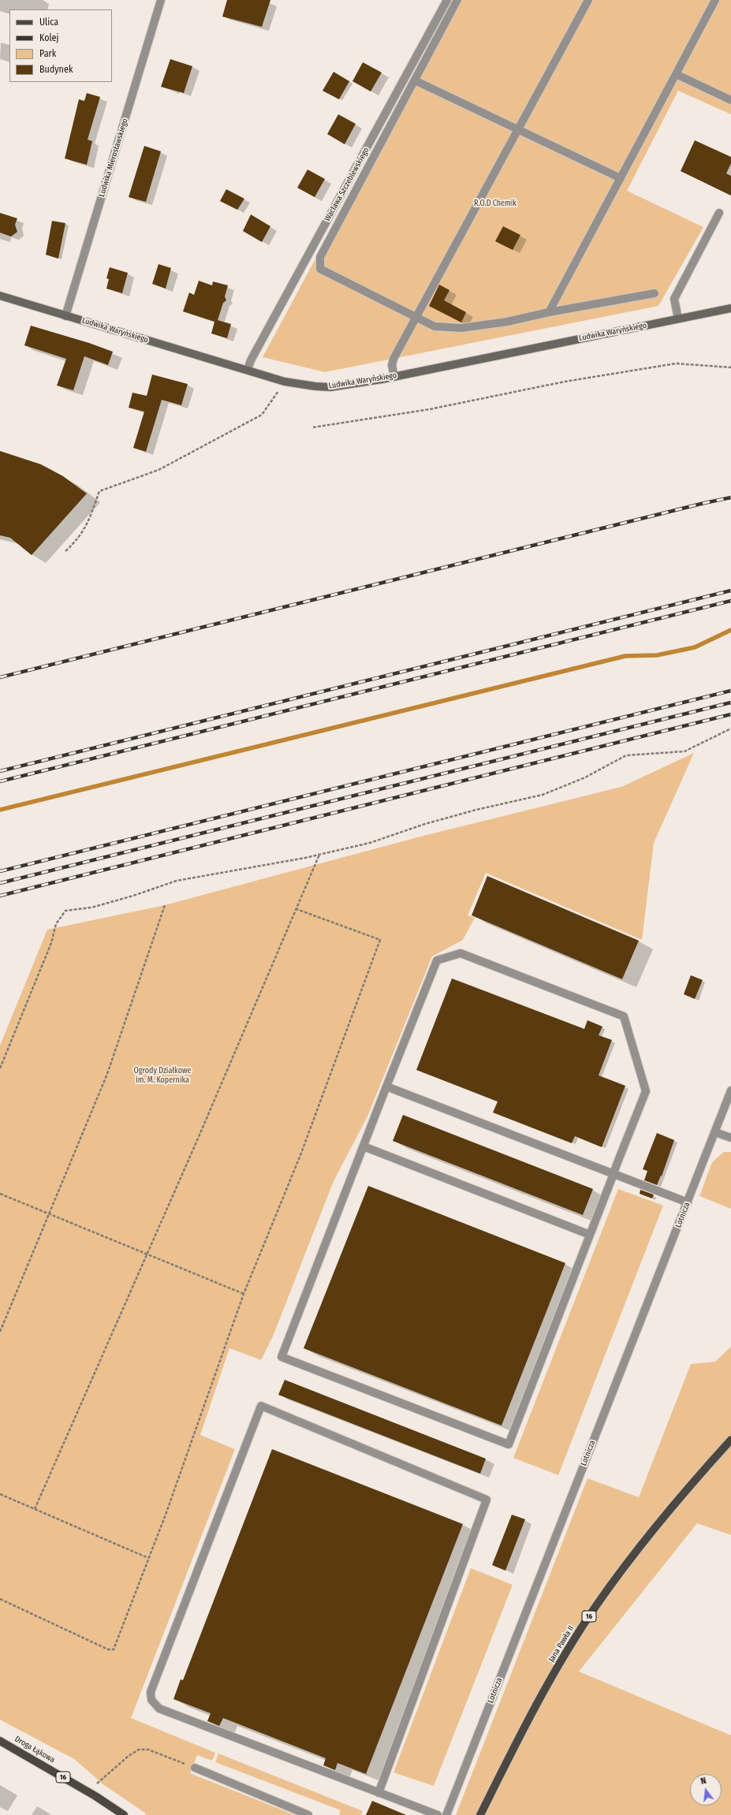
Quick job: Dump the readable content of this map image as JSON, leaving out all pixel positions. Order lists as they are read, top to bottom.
{
  "streets": {
    "main road": ["16", "Jana Pawła II", "Droga Łąkowa"],
    "street": [
      "Ludwika Mierosławskiego",
      "Wacława Szczeblewskiego",
      "Ludwika Waryńskiego",
      "Lotnicza"
    ]
  },
  "crossings": [
    ["Ludwika Mierosławskiego", "Ludwika Waryńskiego"],
    ["Wacława Szczeblewskiego", "Ludwika Waryńskiego"]
  ],
  "parks": ["R.O.D Chemik", "Ogrody Działkowe im. M. Kopernika"],
  "legend": [
    "Ulica",
    "Kolej",
    "Park",
    "Budynek"
  ],
  "north": "top"
}
